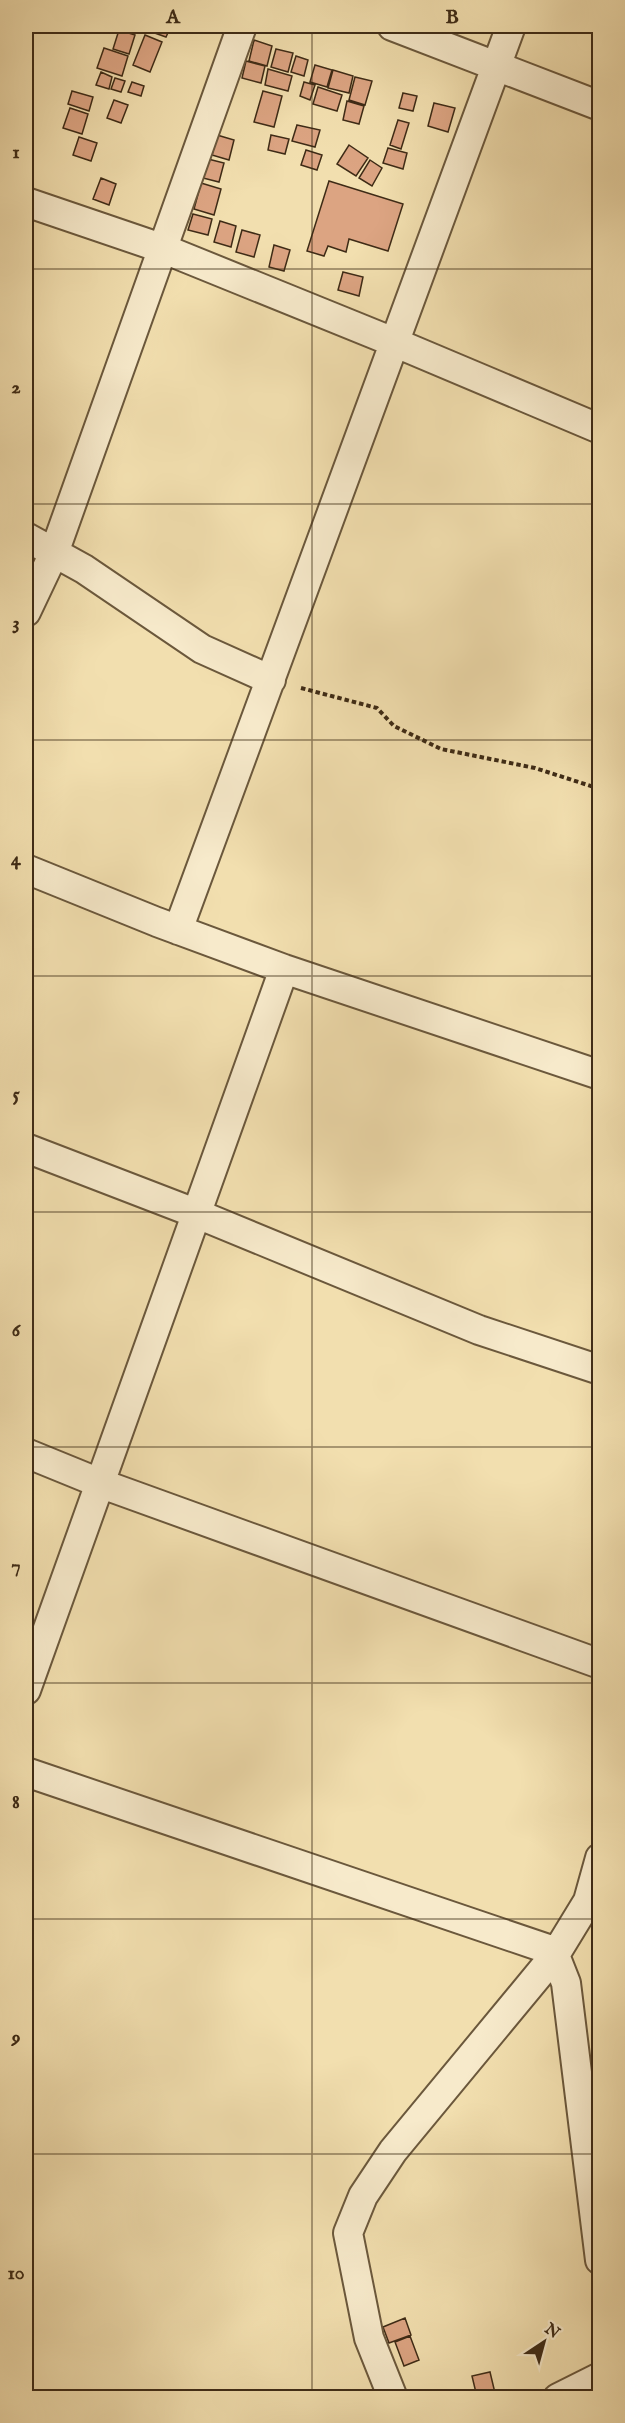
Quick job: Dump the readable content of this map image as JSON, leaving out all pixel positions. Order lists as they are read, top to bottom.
{
  "north": "top right",
  "grid": {
    "columns": ["A", "B"],
    "rows": [
      "1",
      "2",
      "3",
      "4",
      "5",
      "6",
      "7",
      "8",
      "9",
      "10"
    ]
  }
}
